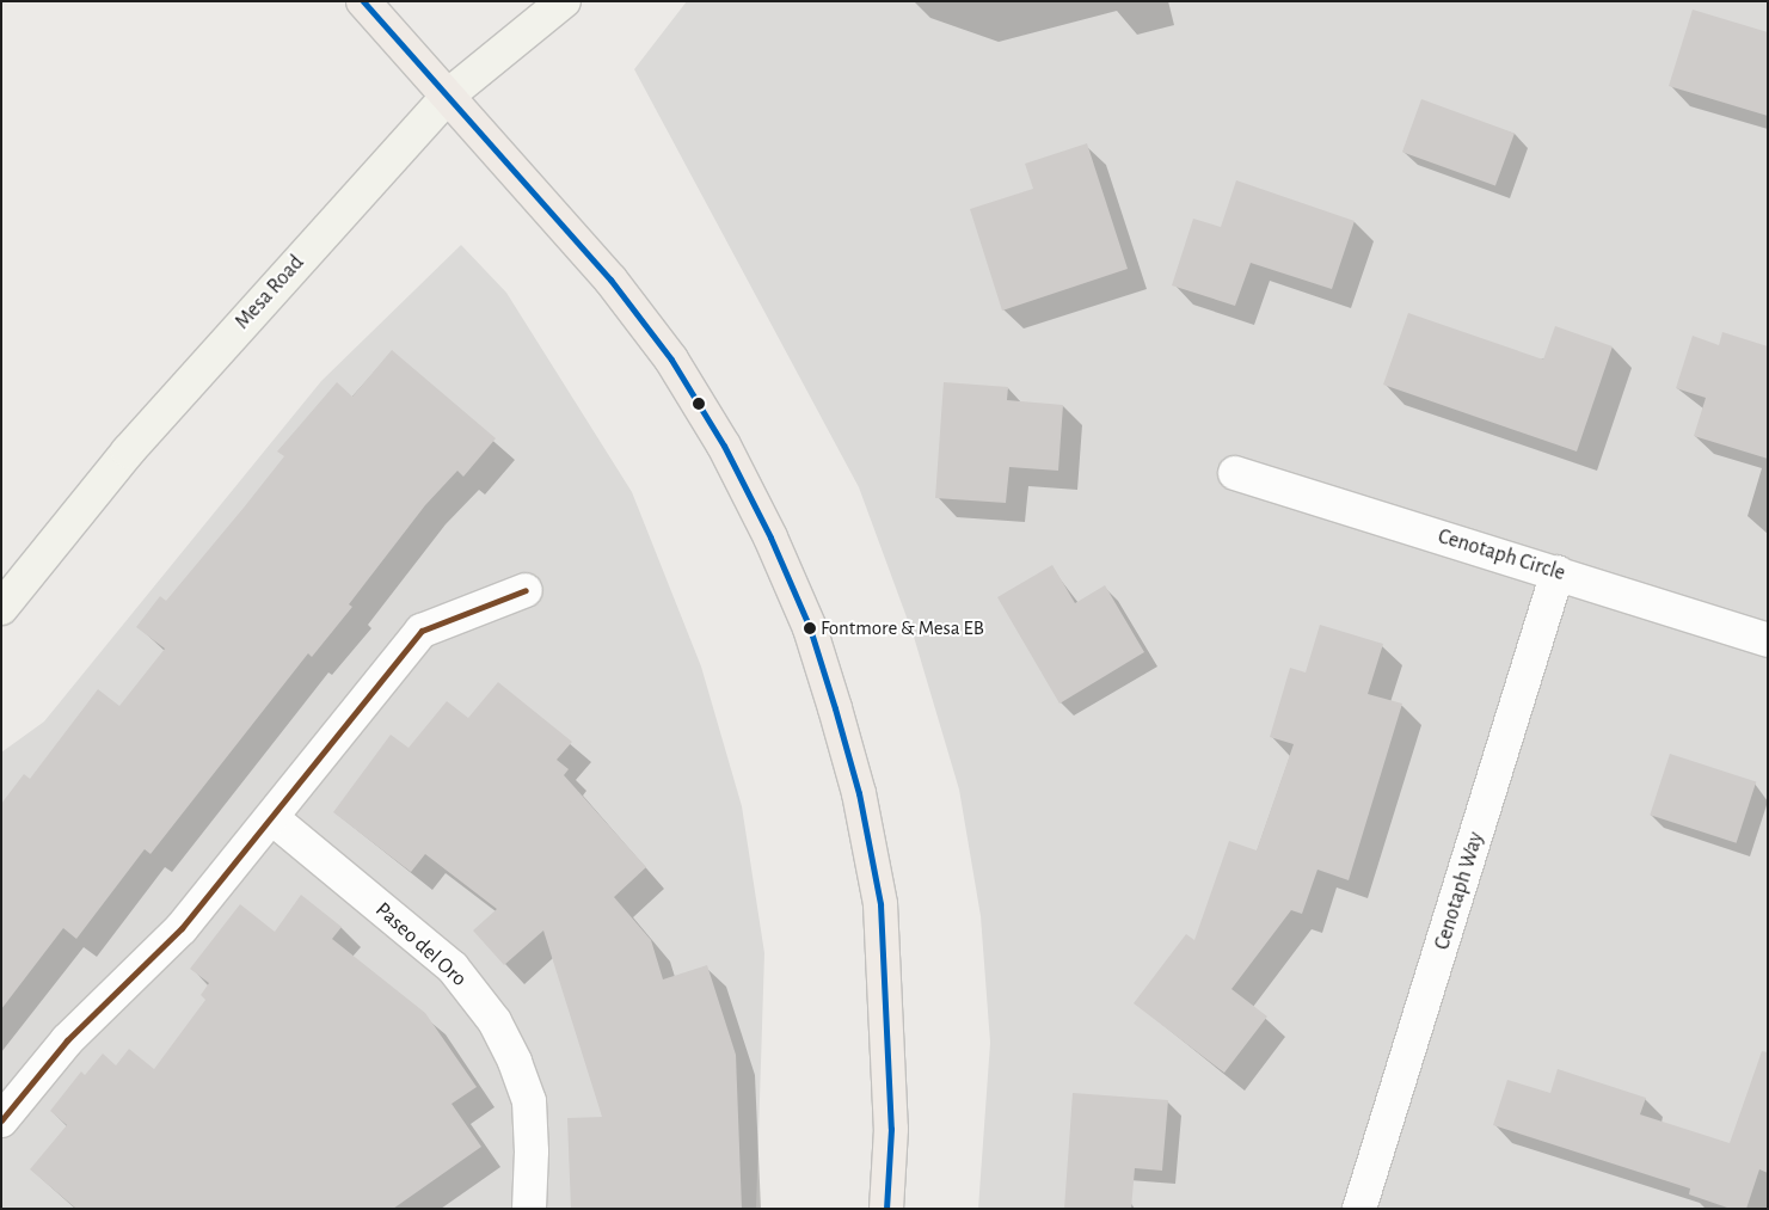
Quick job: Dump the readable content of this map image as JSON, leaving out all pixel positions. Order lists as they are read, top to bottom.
{
  "streets": {
    "main road": ["Mesa Road"],
    "street": ["Cenotaph Circle", "Cenotaph Way", "Paseo del Oro"]
  },
  "crossings": [
    ["Cenotaph Circle", "Cenotaph Way"]
  ],
  "places": ["Fontmore & Mesa EB"]
}
